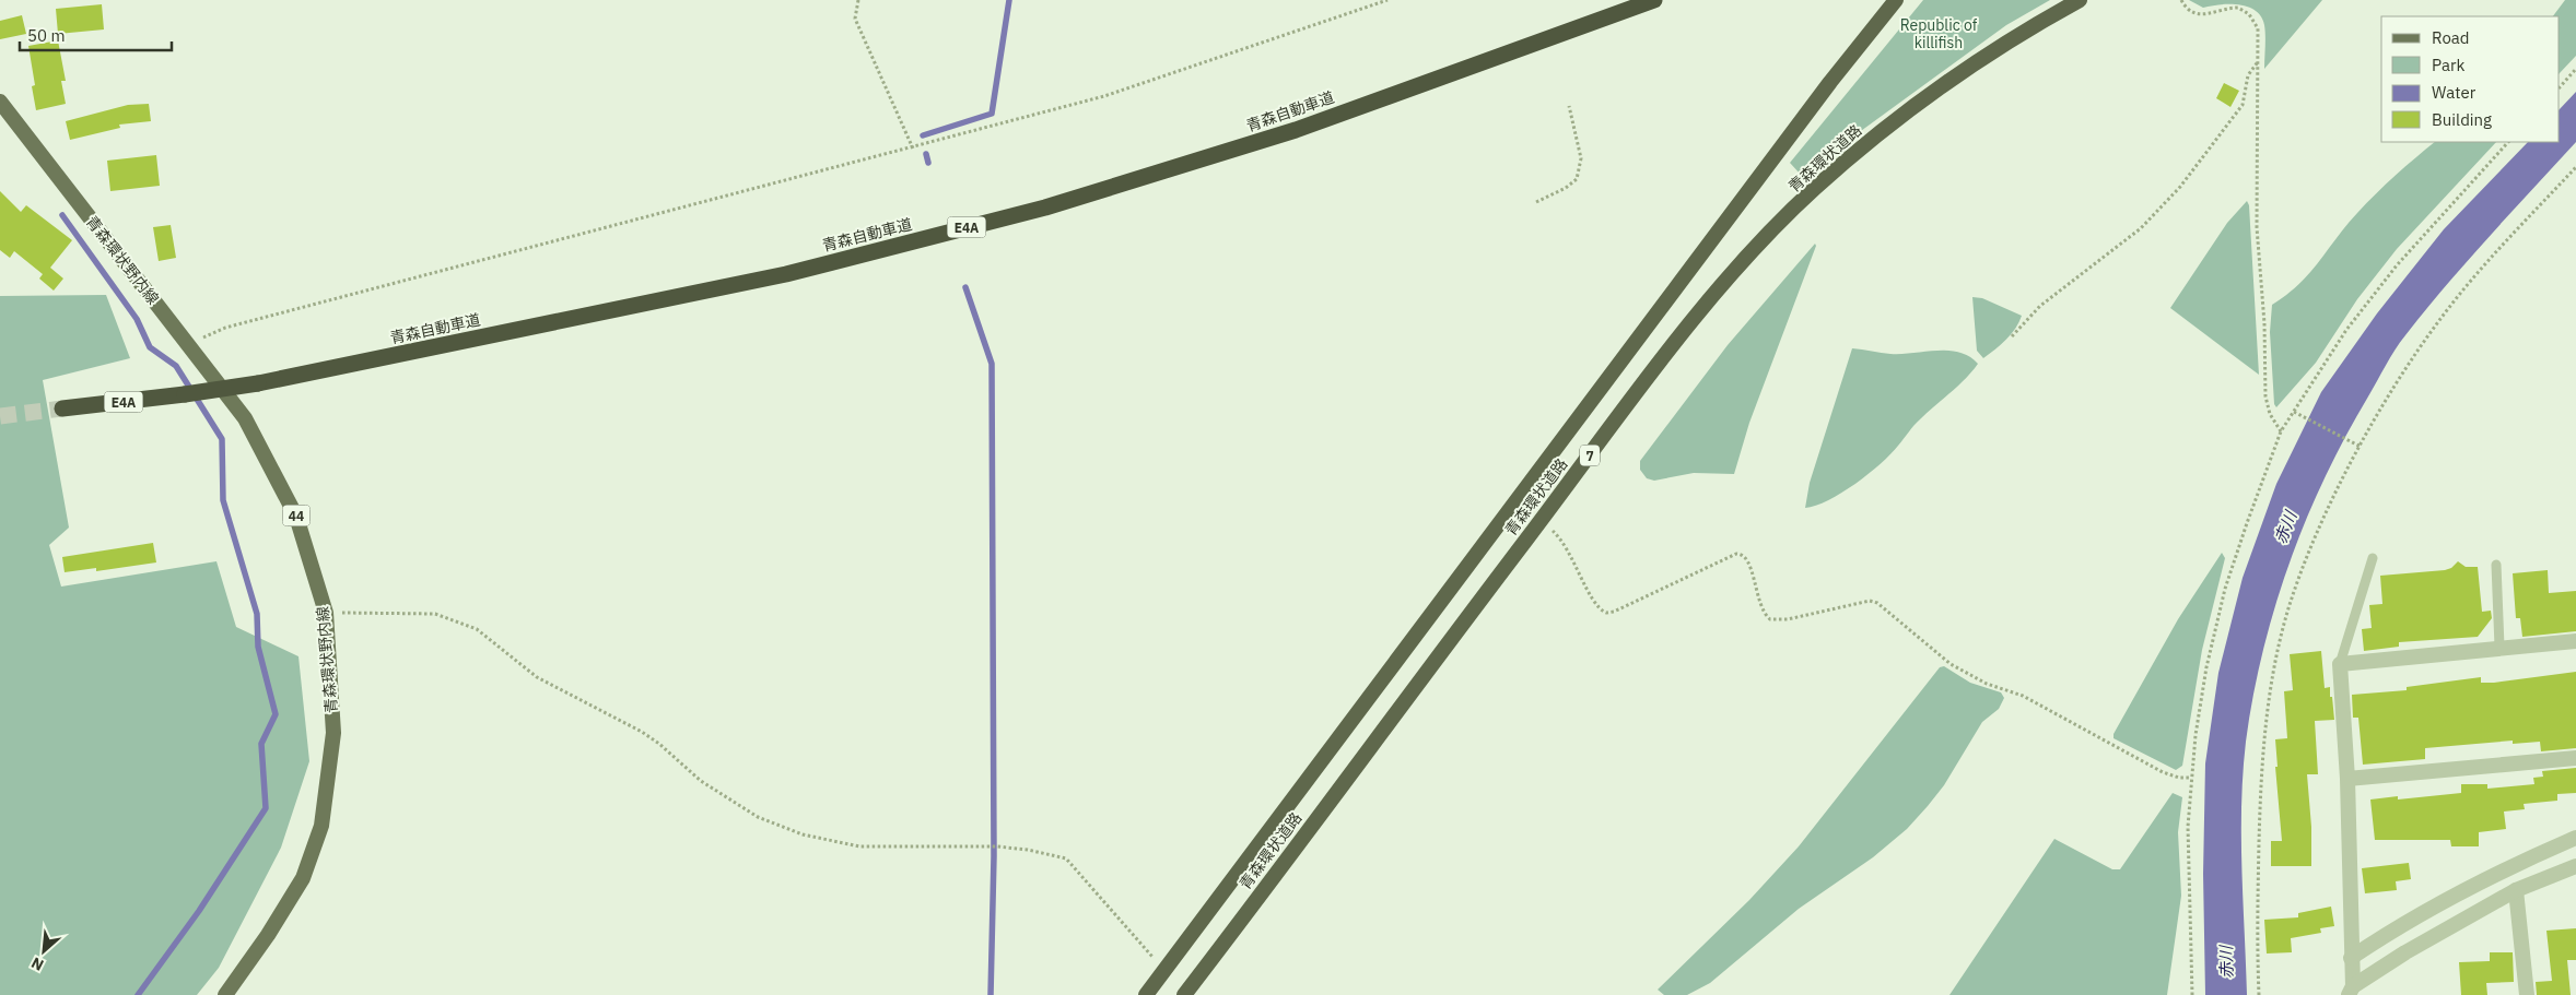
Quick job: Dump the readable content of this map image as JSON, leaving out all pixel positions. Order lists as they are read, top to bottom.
{
  "streets": {
    "highway": [
      "青森自動車道",
      "青森環状道路",
      "E4A",
      "7"
    ],
    "main road": ["青森環状野内線", "44"]
  },
  "water": ["赤川"],
  "parks": ["Republic of killifish"],
  "legend": [
    "Road",
    "Park",
    "Water",
    "Building"
  ],
  "scale_bar": "50 m",
  "north": "bottom left"
}
